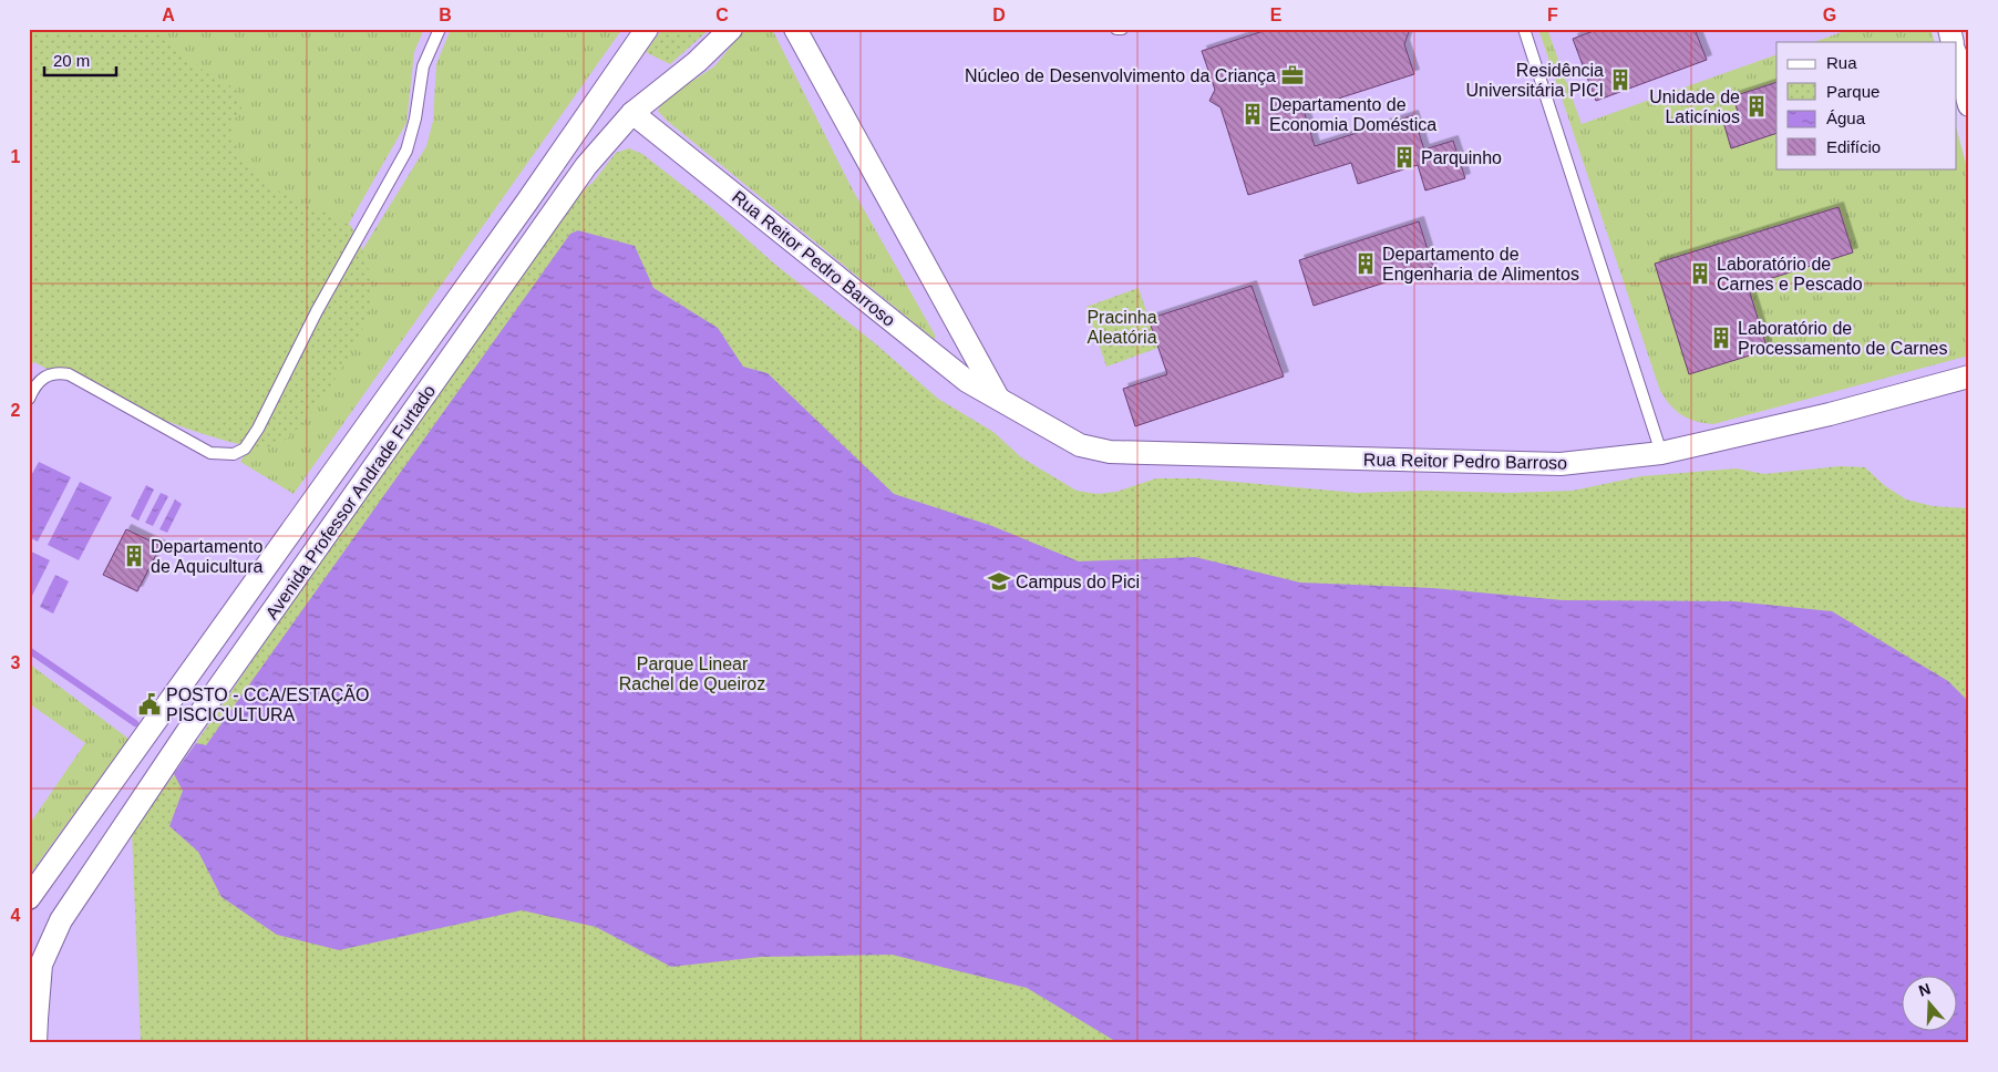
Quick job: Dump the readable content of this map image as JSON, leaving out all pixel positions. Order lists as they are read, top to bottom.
{
  "streets": {
    "street": ["Rua Reitor Pedro Barroso", "Avenida Professor Andrade Furtado"]
  },
  "crossings": [
    ["Rua Reitor Pedro Barroso", "Avenida Professor Andrade Furtado"]
  ],
  "parks": ["Pracinha Aleatória", "Parque Linear Rachel de Queiroz"],
  "places": {
    "office": ["Núcleo de Desenvolvimento da Criança"],
    "building": [
      "Residência Universitária PICI",
      "Unidade de Laticínios",
      "Departamento de Economia Doméstica",
      "Parquinho",
      "Departamento de Engenharia de Alimentos",
      "Laboratório de Carnes e Pescado",
      "Laboratório de Processamento de Carnes",
      "Departamento de Aquicultura"
    ],
    "school or university": ["Campus do Pici"],
    "public building": ["POSTO - CCA/ESTAÇÃO PISCICULTURA"]
  },
  "legend": [
    "Rua",
    "Parque",
    "Água",
    "Edifício"
  ],
  "scale_bar": "20 m",
  "north": "top",
  "grid": {
    "columns": [
      "A",
      "B",
      "C",
      "D",
      "E",
      "F",
      "G"
    ],
    "rows": [
      "1",
      "2",
      "3",
      "4"
    ]
  }
}
